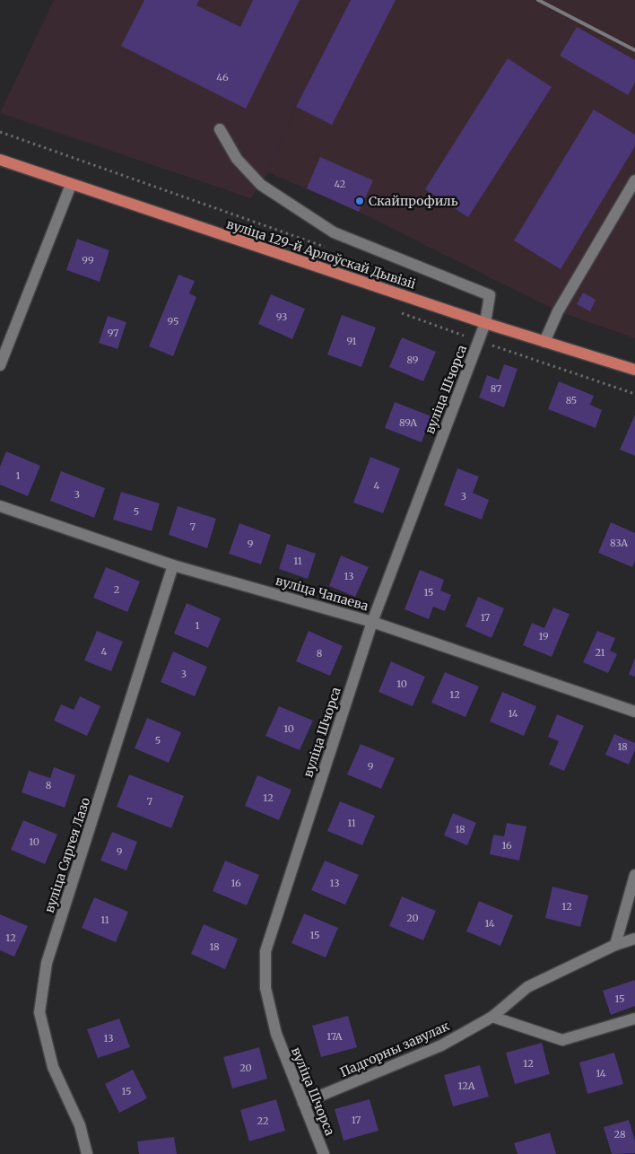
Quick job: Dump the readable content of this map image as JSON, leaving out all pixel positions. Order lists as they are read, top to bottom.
{
  "streets": {
    "main road": ["вуліца 129-й Арлоўскай Дывізіі"],
    "street": [
      "вуліца Шчорса",
      "вуліца Чапаева",
      "вуліца Сяргея Лазо",
      "Падгорны завулак"
    ]
  },
  "crossings": [
    ["вуліца 129-й Арлоўскай Дывізіі", "вуліца Шчорса"],
    ["вуліца Шчорса", "вуліца Чапаева"],
    ["вуліца Шчорса", "Падгорны завулак"],
    ["вуліца Чапаева", "вуліца Сяргея Лазо"]
  ],
  "places": ["Скайпрофиль"],
  "house_numbers": [
    "46",
    "42",
    "99",
    "93",
    "95",
    "97",
    "91",
    "89",
    "87",
    "85",
    "89А",
    "1",
    "4",
    "3",
    "3",
    "5",
    "7",
    "83А",
    "9",
    "11",
    "13",
    "2",
    "15",
    "17",
    "1",
    "19",
    "4",
    "21",
    "8",
    "3",
    "10",
    "12",
    "14",
    "10",
    "5",
    "18",
    "9",
    "8",
    "12",
    "7",
    "11",
    "18",
    "10",
    "16",
    "9",
    "16",
    "13",
    "12",
    "20",
    "11",
    "14",
    "15",
    "12",
    "18",
    "15",
    "17А",
    "13",
    "12",
    "20",
    "14",
    "12А",
    "15",
    "17",
    "22",
    "28"
  ]
}
